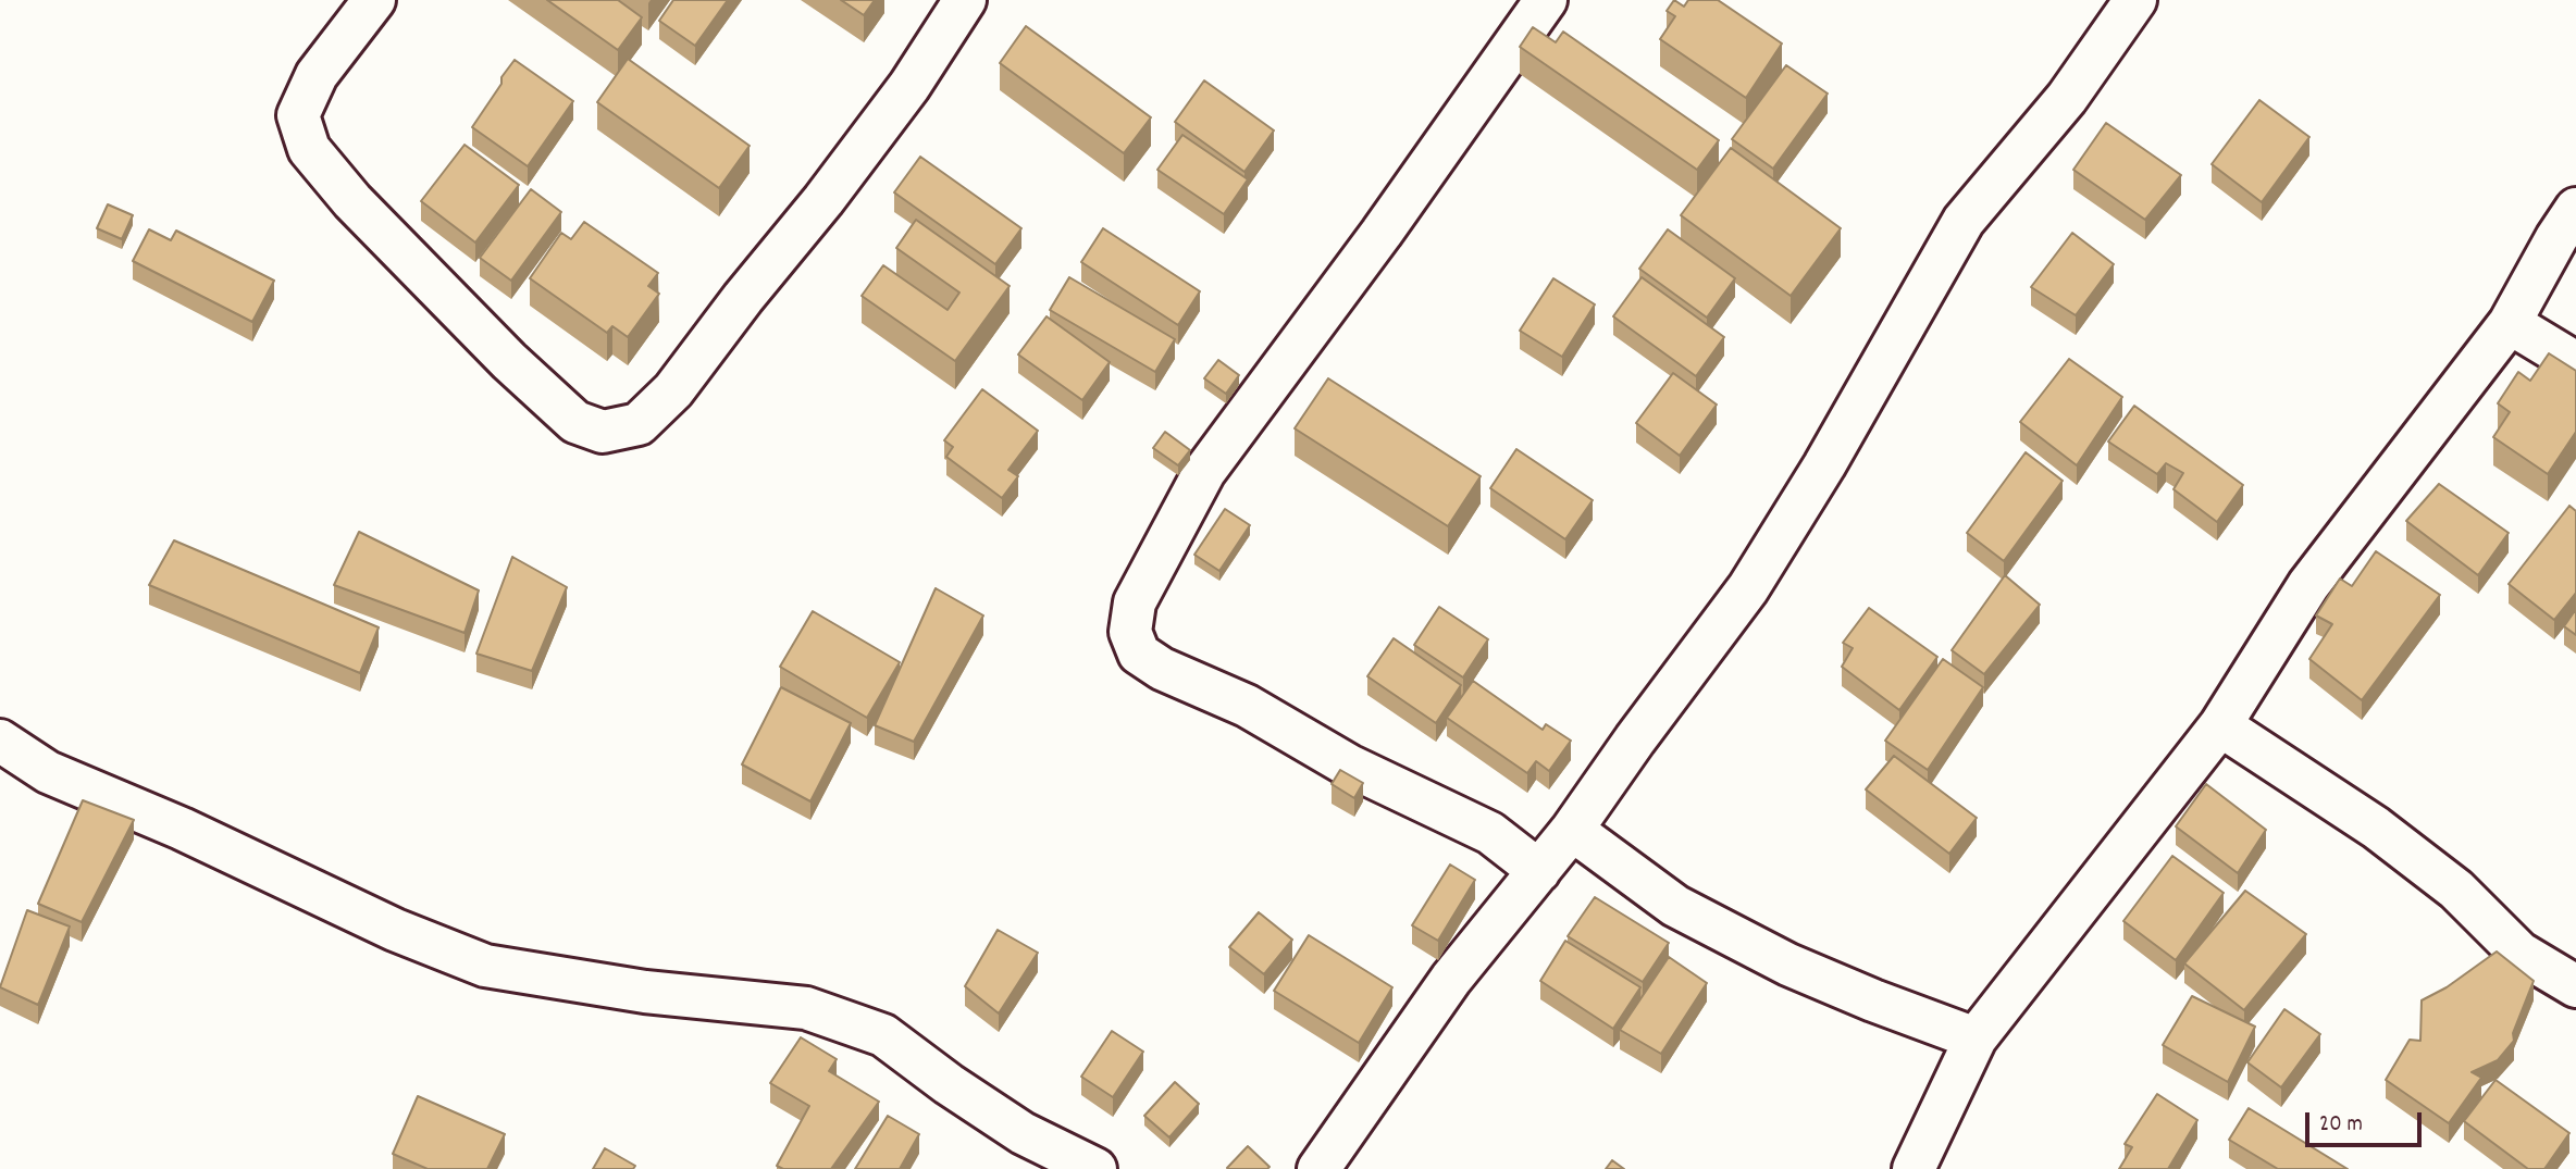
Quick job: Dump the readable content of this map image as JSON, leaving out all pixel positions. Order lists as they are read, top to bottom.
{
  "scale_bar": "20 m"
}
